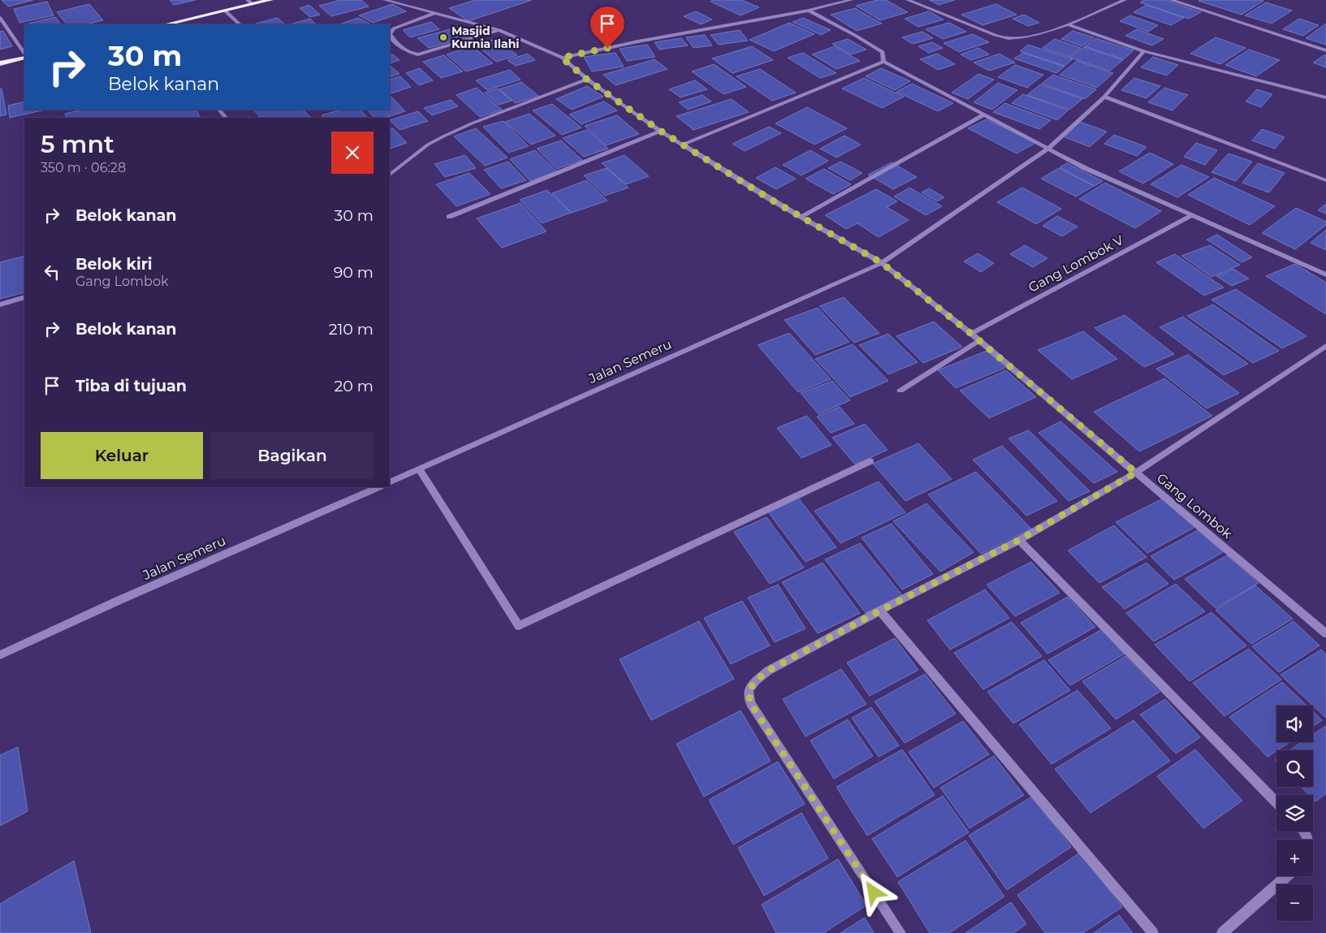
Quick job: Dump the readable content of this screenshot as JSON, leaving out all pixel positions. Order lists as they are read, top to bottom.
{
  "streets": {
    "street": ["Gang Lombok V", "Jalan Semeru", "Gang Lombok"]
  },
  "crossings": [
    ["Gang Lombok V", "Gang Lombok"],
    ["Jalan Semeru", "Gang Lombok"]
  ],
  "places": ["Masjid Kurnia Ilahi"],
  "page": {
    "turn": ["30 m", "Belok kanan"],
    "heading": ["5 mnt", "350 m · 06:28"],
    "list": [
      {
        "name": "Belok kanan",
        "value": "30 m"
      },
      {
        "name": "Belok kiri",
        "note": "Gang Lombok",
        "value": "90 m"
      },
      {
        "name": "Belok kanan",
        "value": "210 m"
      },
      {
        "name": "Tiba di tujuan",
        "value": "20 m"
      }
    ],
    "buttons": ["Keluar", "Bagikan"],
    "map_buttons": ["+", "−"]
  }
}
